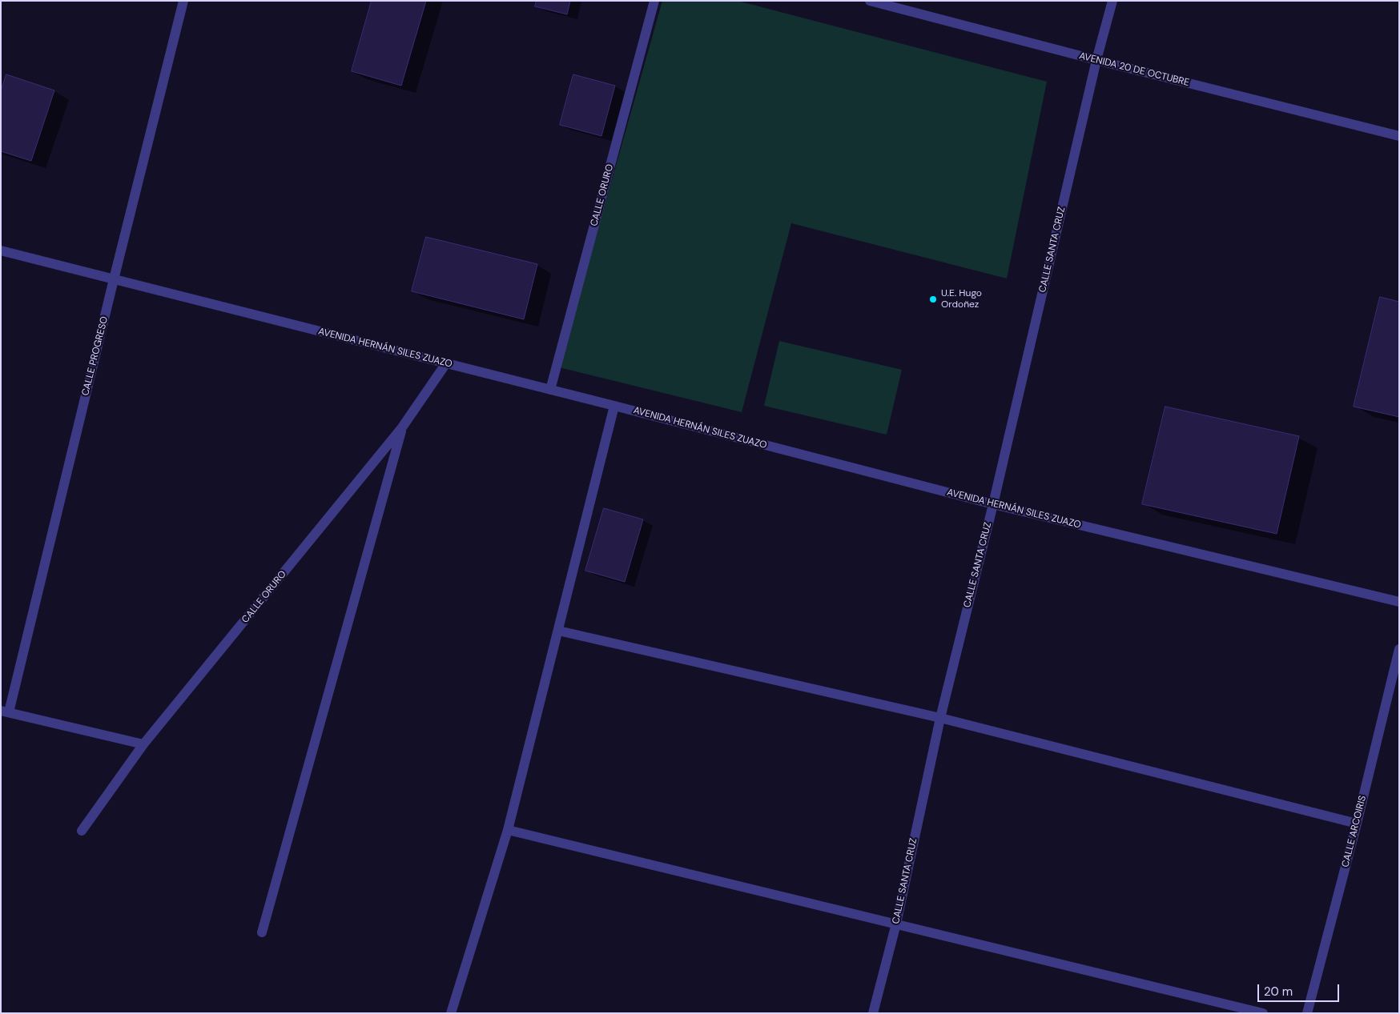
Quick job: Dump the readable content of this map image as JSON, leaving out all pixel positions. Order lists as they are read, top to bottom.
{
  "streets": {
    "street": [
      "AVENIDA 20 DE OCTUBRE",
      "CALLE ORURO",
      "CALLE SANTA CRUZ",
      "AVENIDA HERNÁN SILES ZUAZO",
      "CALLE PROGRESO",
      "CALLE ARCOIRIS"
    ]
  },
  "crossings": [
    ["AVENIDA 20 DE OCTUBRE", "CALLE SANTA CRUZ"],
    ["CALLE ORURO", "AVENIDA HERNÁN SILES ZUAZO"],
    ["CALLE SANTA CRUZ", "AVENIDA HERNÁN SILES ZUAZO"],
    ["AVENIDA HERNÁN SILES ZUAZO", "CALLE PROGRESO"]
  ],
  "places": ["U.E. Hugo Ordoñez"],
  "scale_bar": "20 m"
}
